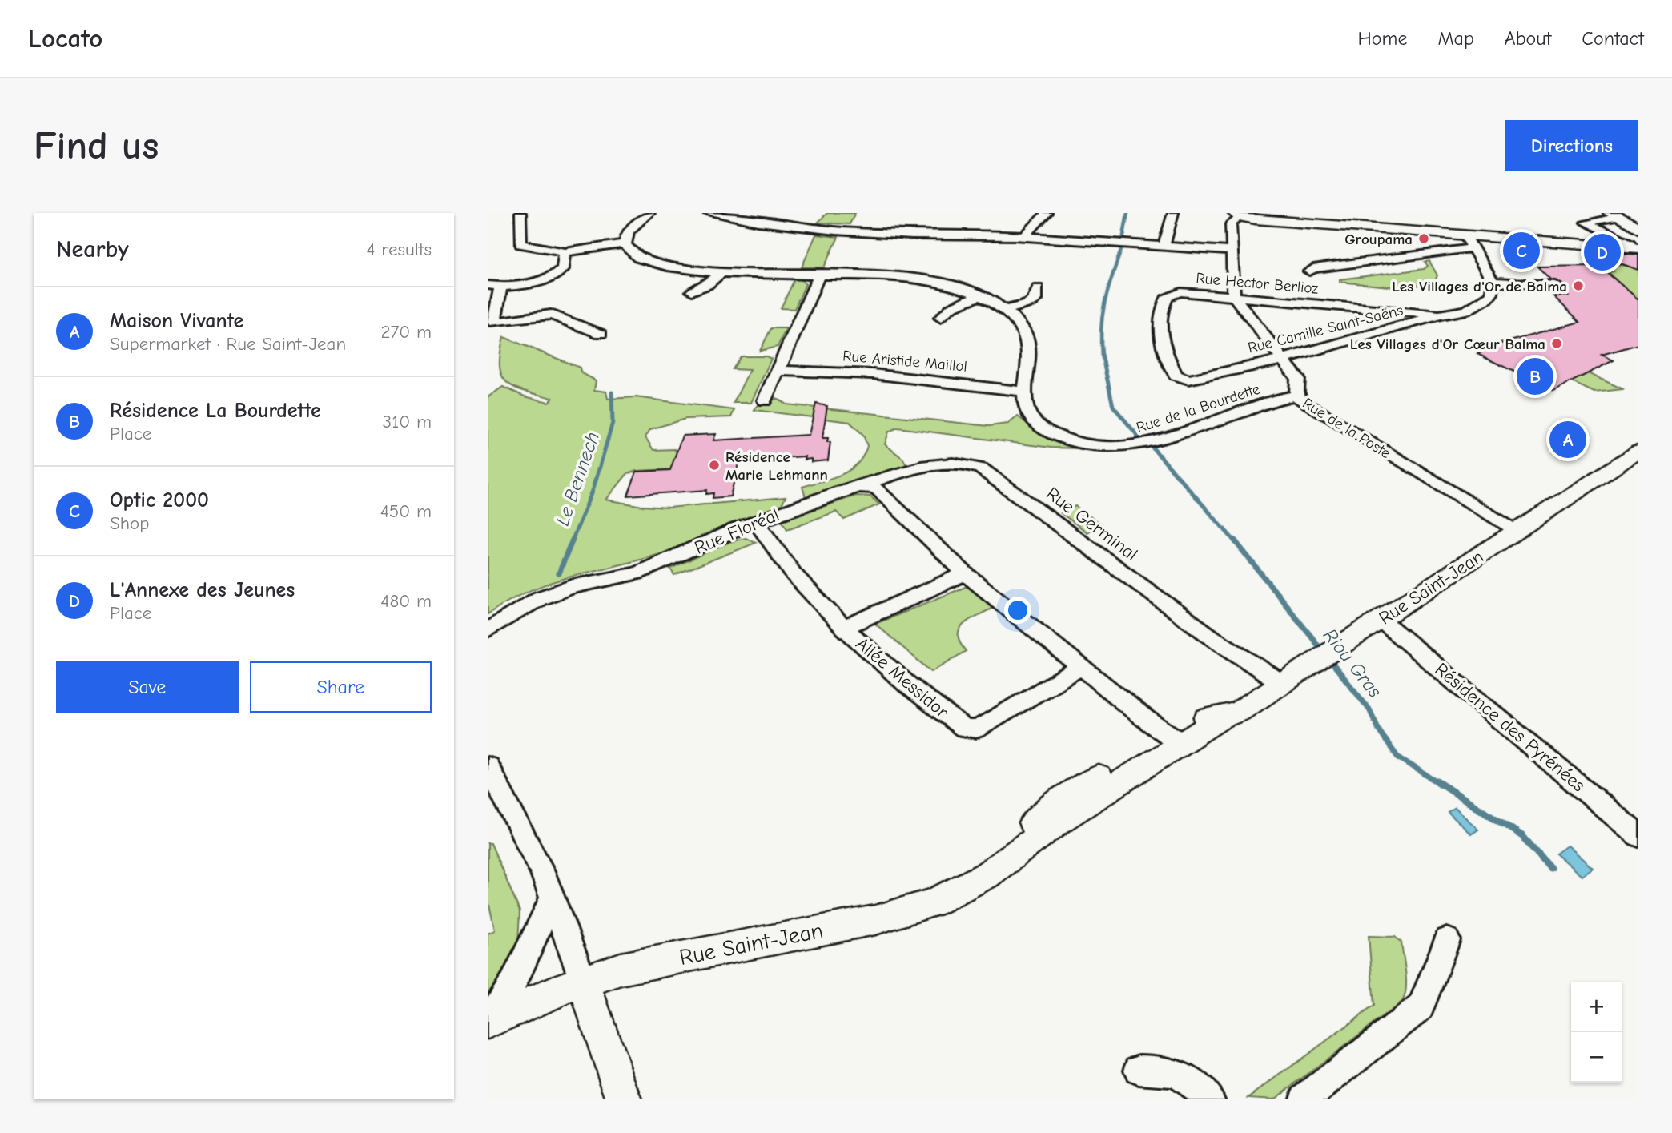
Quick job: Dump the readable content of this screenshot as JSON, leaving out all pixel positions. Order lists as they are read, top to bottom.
{
  "streets": {
    "street": [
      "Rue Hector Berlioz",
      "Rue Camille Saint-Saëns",
      "Rue Aristide Maillol",
      "Rue de la Bourdette",
      "Rue de la Poste",
      "Rue Germinal",
      "Rue Floréal",
      "Rue Saint-Jean",
      "Allée Messidor",
      "Résidence des Pyrénées"
    ]
  },
  "crossings": [
    ["Rue Hector Berlioz", "Rue Camille Saint-Saëns"],
    ["Rue Hector Berlioz", "Rue de la Poste"],
    ["Rue Camille Saint-Saëns", "Rue de la Poste"],
    ["Rue Aristide Maillol", "Rue de la Bourdette"],
    ["Rue de la Bourdette", "Rue de la Poste"],
    ["Rue de la Poste", "Rue Saint-Jean"],
    ["Rue Germinal", "Rue Floréal"],
    ["Rue Germinal", "Rue Saint-Jean"],
    ["Rue Floréal", "Allée Messidor"],
    ["Rue Saint-Jean", "Résidence des Pyrénées"]
  ],
  "water": ["Le Bennech", "Riou Gras"],
  "places": [
    "Groupama",
    "Les Villages d'Or de Balma",
    "Les Villages d'Or Cœur Balma",
    "Résidence Marie Lehmann"
  ],
  "page": {
    "header": "Locato",
    "nav": [
      "Home",
      "Map",
      "About",
      "Contact"
    ],
    "buttons": [
      "Directions",
      ["Save", "Share"]
    ],
    "title": "Find us",
    "heading": ["Nearby", "4 results"],
    "pins": [
      "C",
      "D",
      "B",
      "A"
    ],
    "list": [
      {
        "mark": "A",
        "name": "Maison Vivante",
        "note": "Supermarket · Rue Saint-Jean",
        "value": "270 m"
      },
      {
        "mark": "B",
        "name": "Résidence La Bourdette",
        "note": "Place",
        "value": "310 m"
      },
      {
        "mark": "C",
        "name": "Optic 2000",
        "note": "Shop",
        "value": "450 m"
      },
      {
        "mark": "D",
        "name": "L'Annexe des Jeunes",
        "note": "Place",
        "value": "480 m"
      }
    ],
    "map_buttons": ["+", "−"]
  }
}
